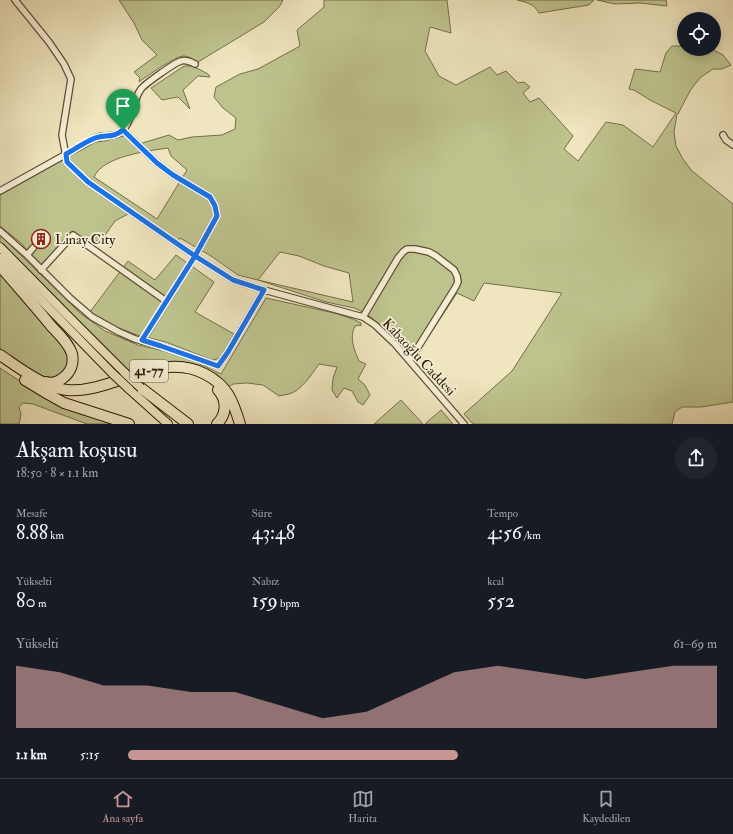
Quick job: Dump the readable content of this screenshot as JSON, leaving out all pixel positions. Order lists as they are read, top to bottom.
{
  "streets": {
    "highway": ["41-77"],
    "street": ["Kabaoğlu Caddesi"]
  },
  "places": {
    "building": ["Linay City"]
  },
  "page": {
    "heading": ["Akşam koşusu", "18:50 · 8 × 1.1 km"],
    "stats": [
      ["Mesafe", "8.88 km"],
      ["Süre", "43:48"],
      ["Tempo", "4:56 /km"],
      ["Yükselti", "80 m"],
      ["Nabız", "159 bpm"],
      ["kcal", "552"]
    ],
    "chart": ["Yükselti", "61–69 m"],
    "list": [
      {
        "name": "1.1 km",
        "note": "5:15"
      }
    ],
    "tabs": ["Ana sayfa", "Harita", "Kaydedilen"]
  }
}
